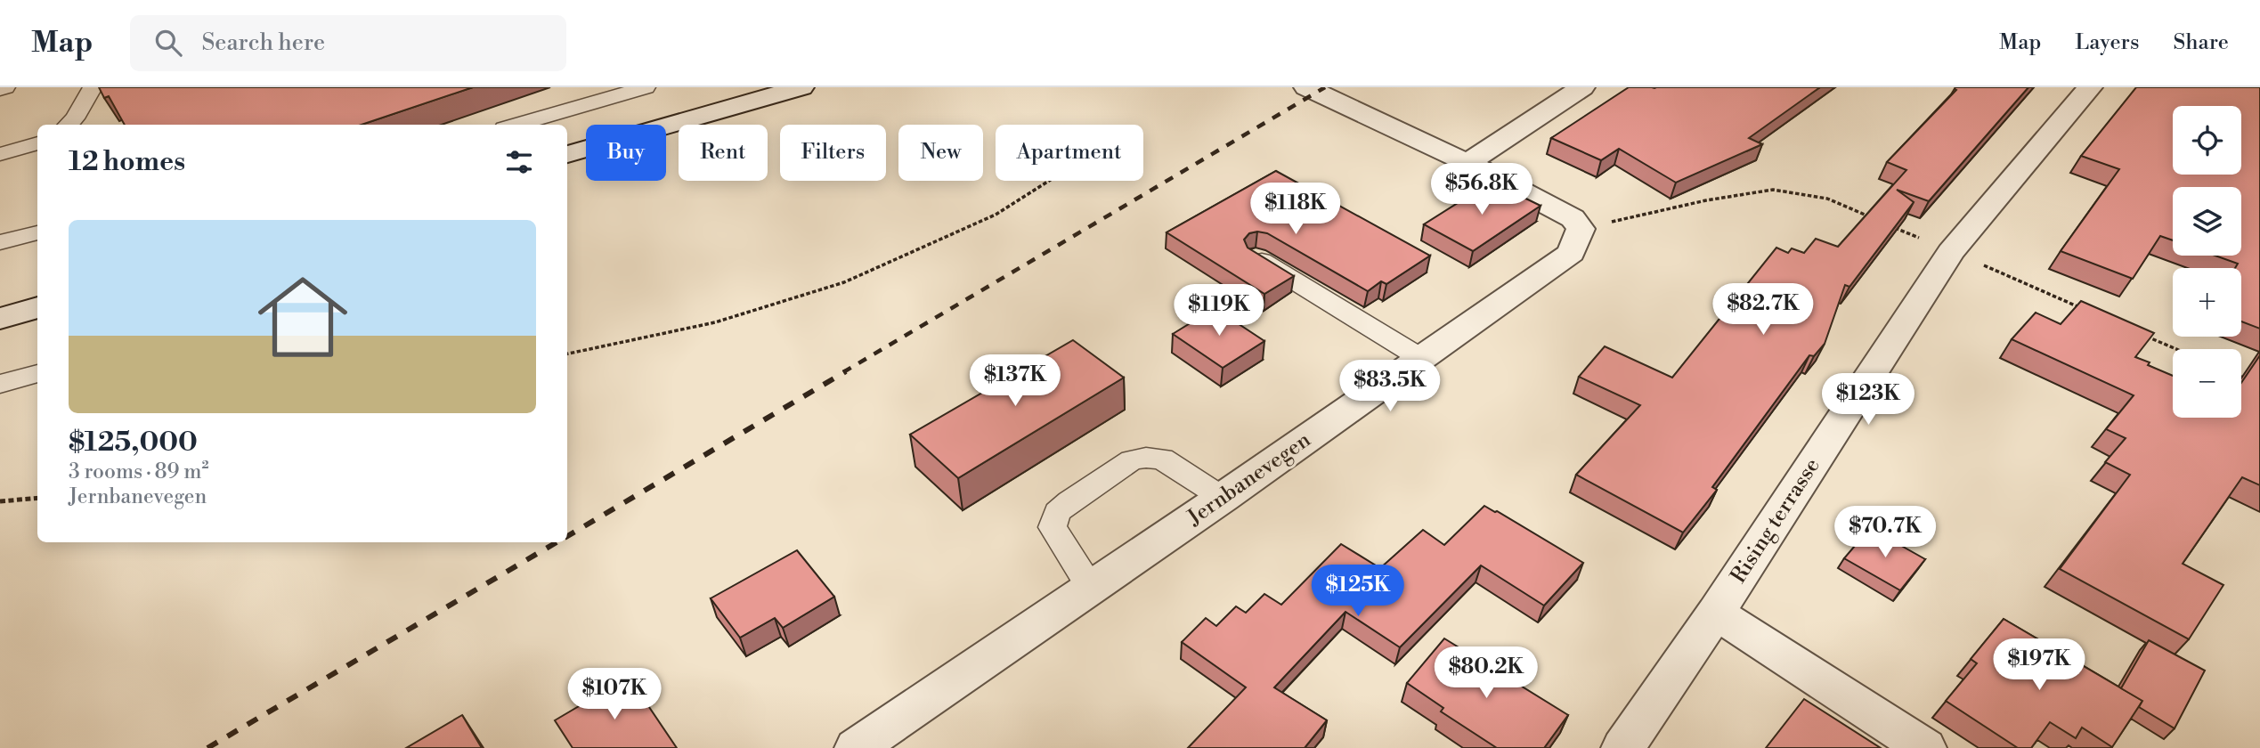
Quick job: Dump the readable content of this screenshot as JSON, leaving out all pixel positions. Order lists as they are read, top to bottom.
{
  "streets": {
    "street": ["Jernbanevegen", "Rising terrasse"]
  },
  "page": {
    "header": "Map",
    "search": "Search here",
    "nav": ["Map", "Layers", "Share"],
    "map_buttons": ["+", "−"],
    "chip": [
      "Buy",
      "Rent",
      "Filters",
      "New",
      "Apartment"
    ],
    "heading": "12 homes",
    "price": [
      "$56.8K",
      "$118K",
      "$82.7K",
      "$119K",
      "$137K",
      "$83.5K",
      "$123K",
      "$70.7K",
      "$125K",
      "$197K",
      "$80.2K",
      "$107K"
    ],
    "list": [
      {
        "name": "$125,000",
        "note": "3 rooms · 89 m² · Jernbanevegen"
      }
    ]
  }
}
